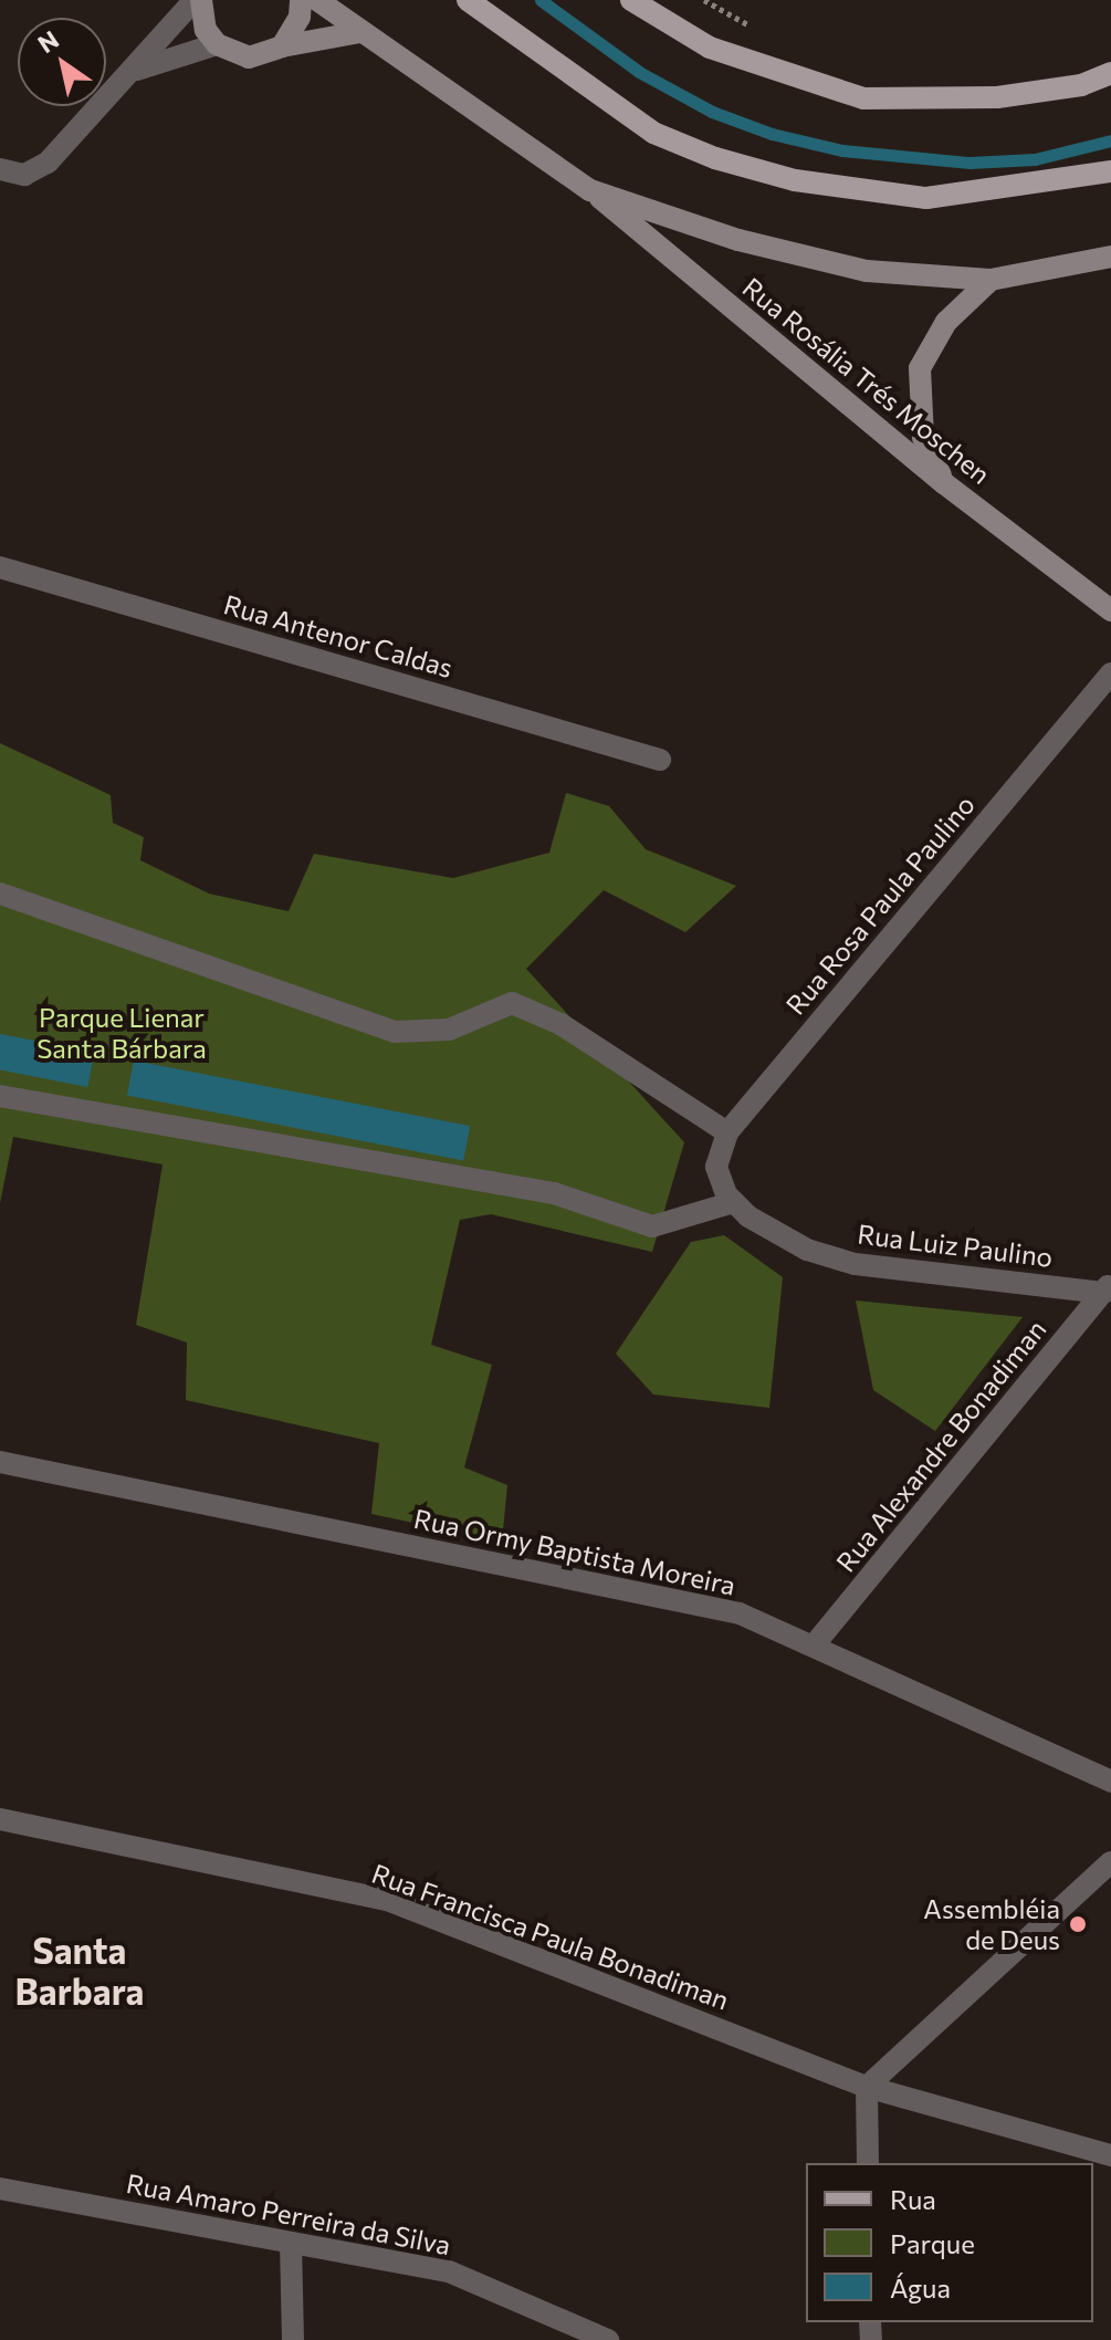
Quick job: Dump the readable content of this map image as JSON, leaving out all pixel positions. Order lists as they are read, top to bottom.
{
  "streets": {
    "street": [
      "Rua Rosália Trés Moschen",
      "Rua Antenor Caldas",
      "Rua Rosa Paula Paulino",
      "Rua Luiz Paulino",
      "Rua Alexandre Bonadiman",
      "Rua Ormy Baptista Moreira",
      "Rua Francisca Paula Bonadiman",
      "Rua Amaro Perreira da Silva"
    ]
  },
  "crossings": [
    ["Rua Rosa Paula Paulino", "Rua Luiz Paulino"],
    ["Rua Luiz Paulino", "Rua Alexandre Bonadiman"],
    ["Rua Alexandre Bonadiman", "Rua Ormy Baptista Moreira"]
  ],
  "districts": ["Santa Barbara"],
  "parks": ["Parque Lienar Santa Bárbara"],
  "places": ["Assembléia de Deus"],
  "legend": ["Rua", "Parque", "Água"],
  "north": "top left"
}
